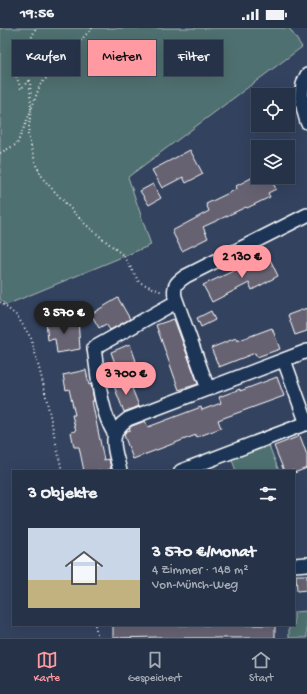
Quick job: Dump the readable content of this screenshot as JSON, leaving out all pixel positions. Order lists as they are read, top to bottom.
{
  "page": {
    "status": "19:56",
    "chip": ["Kaufen", "Mieten", "Filter"],
    "price": ["2 130 €", "3 570 €", "3 700 €"],
    "heading": "3 Objekte",
    "list": [
      {
        "name": "3 570 €/Monat",
        "note": "4 Zimmer · 148 m² · Von-Münch-Weg"
      }
    ],
    "tabs": ["Karte", "Gespeichert", "Start"]
  }
}
